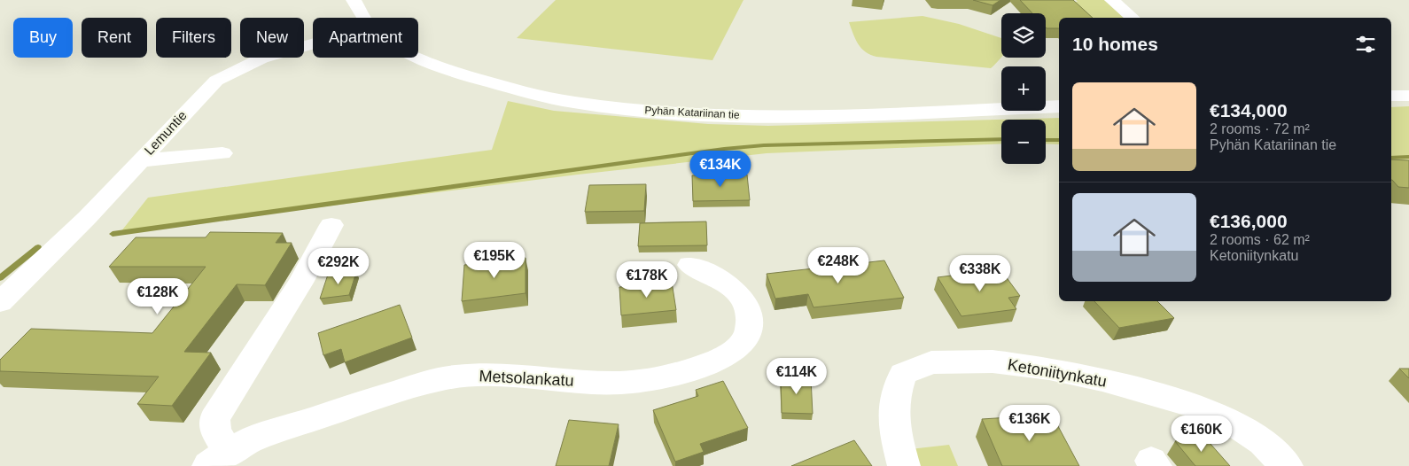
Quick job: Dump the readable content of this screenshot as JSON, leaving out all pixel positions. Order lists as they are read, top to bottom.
{
  "streets": {
    "street": [
      "Pyhän Katariinan tie",
      "Lemuntie",
      "Ketoniitynkatu",
      "Metsolankatu"
    ]
  },
  "page": {
    "map_buttons": ["+", "−"],
    "chip": [
      "Buy",
      "Rent",
      "Filters",
      "New",
      "Apartment"
    ],
    "heading": "10 homes",
    "list": [
      {
        "name": "€134,000",
        "note": "2 rooms · 72 m² · Pyhän Katariinan tie"
      },
      {
        "name": "€136,000",
        "note": "2 rooms · 62 m² · Ketoniitynkatu"
      }
    ],
    "price": [
      "€134K",
      "€195K",
      "€248K",
      "€292K",
      "€338K",
      "€178K",
      "€128K",
      "€114K",
      "€136K",
      "€160K"
    ]
  }
}
